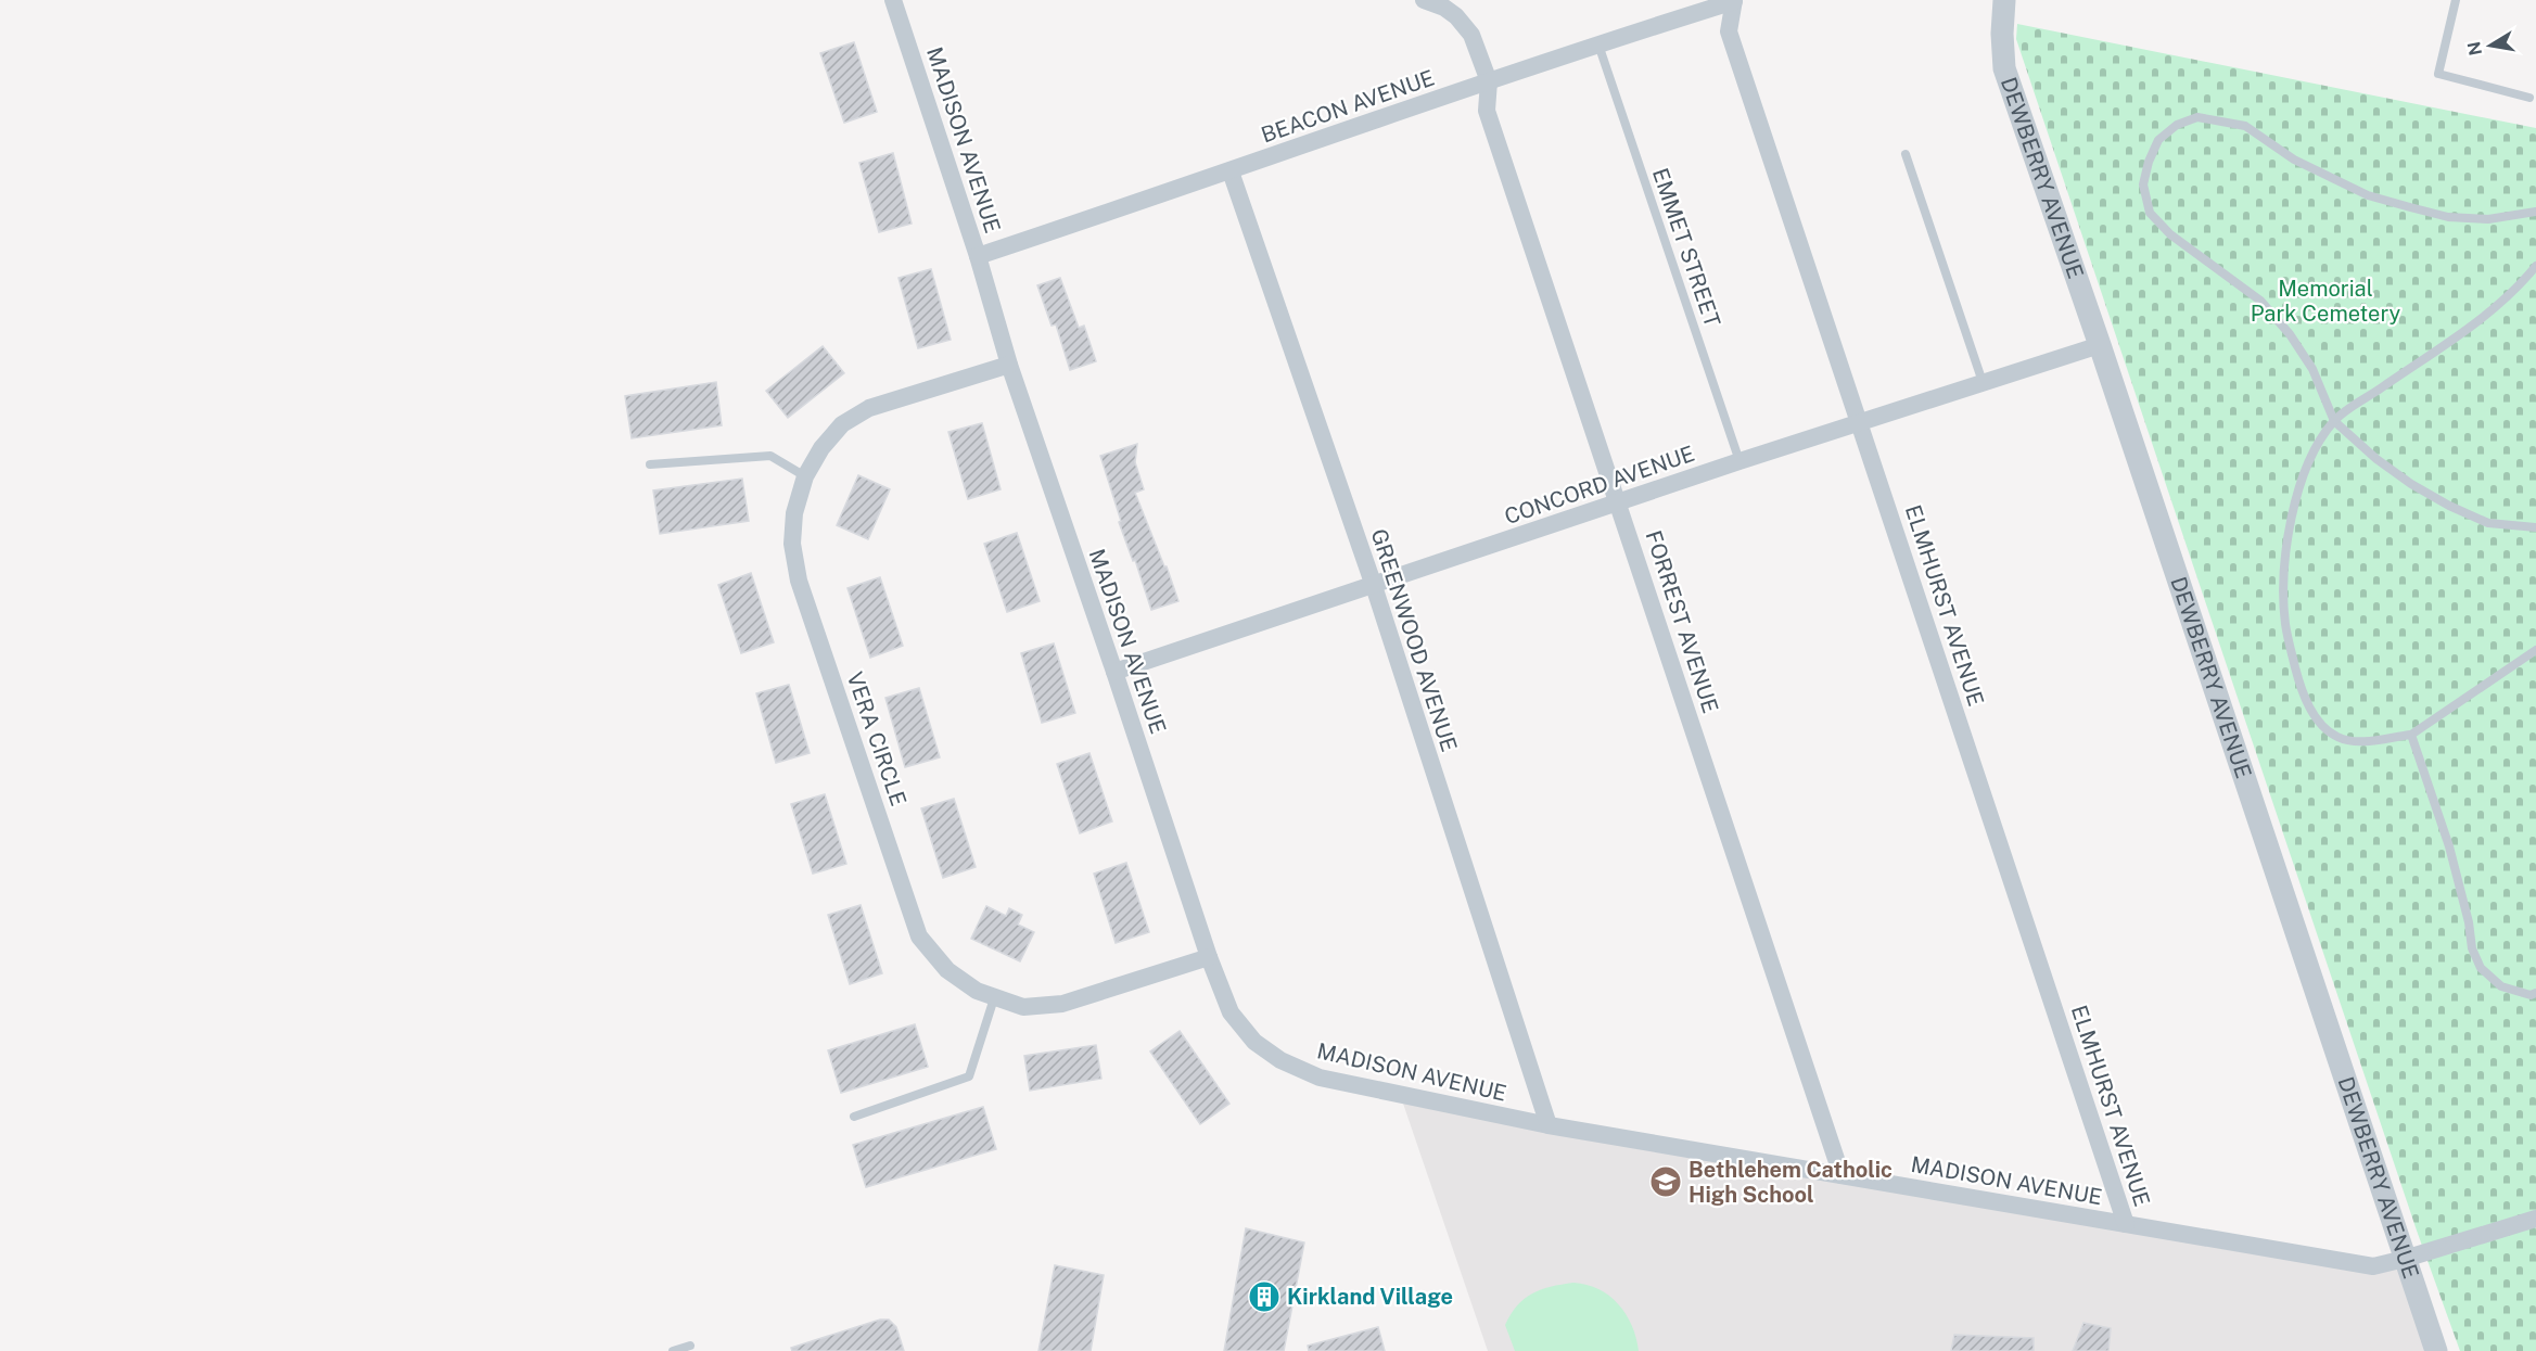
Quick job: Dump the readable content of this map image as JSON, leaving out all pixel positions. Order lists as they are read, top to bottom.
{
  "streets": {
    "street": [
      "BEACON AVENUE",
      "MADISON AVENUE",
      "DEWBERRY AVENUE",
      "CONCORD AVENUE",
      "ELMHURST AVENUE",
      "FORREST AVENUE",
      "GREENWOOD AVENUE",
      "VERA CIRCLE"
    ],
    "lane": ["EMMET STREET"]
  },
  "crossings": [
    ["BEACON AVENUE", "MADISON AVENUE"],
    ["BEACON AVENUE", "EMMET STREET"],
    ["BEACON AVENUE", "ELMHURST AVENUE"],
    ["BEACON AVENUE", "FORREST AVENUE"],
    ["BEACON AVENUE", "GREENWOOD AVENUE"],
    ["MADISON AVENUE", "DEWBERRY AVENUE"],
    ["MADISON AVENUE", "CONCORD AVENUE"],
    ["MADISON AVENUE", "ELMHURST AVENUE"],
    ["MADISON AVENUE", "FORREST AVENUE"],
    ["MADISON AVENUE", "GREENWOOD AVENUE"],
    ["MADISON AVENUE", "VERA CIRCLE"],
    ["DEWBERRY AVENUE", "CONCORD AVENUE"],
    ["EMMET STREET", "CONCORD AVENUE"],
    ["CONCORD AVENUE", "ELMHURST AVENUE"],
    ["CONCORD AVENUE", "FORREST AVENUE"],
    ["CONCORD AVENUE", "GREENWOOD AVENUE"]
  ],
  "parks": ["Memorial Park Cemetery"],
  "places": {
    "school or university": ["Bethlehem Catholic High School"],
    "building": ["Kirkland Village"]
  },
  "north": "left"
}
